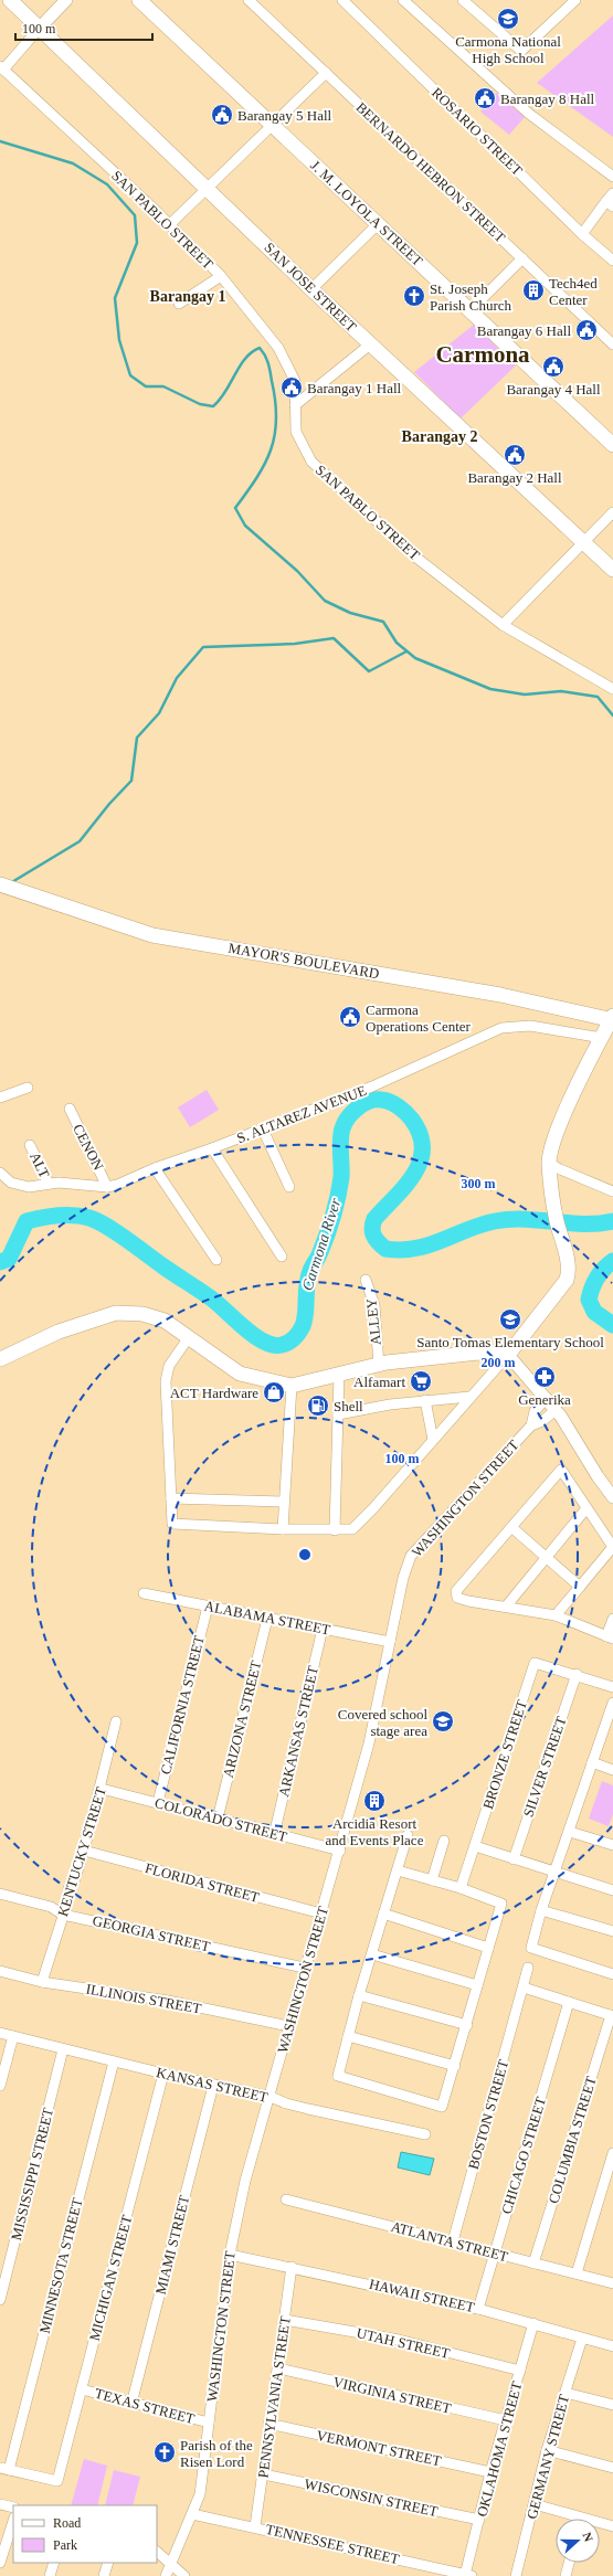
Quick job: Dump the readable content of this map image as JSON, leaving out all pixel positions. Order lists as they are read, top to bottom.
{
  "streets": {
    "main road": ["J. M. LOYOLA STREET", "SAN JOSE STREET", "MAYOR'S BOULEVARD"],
    "street": [
      "ROSARIO STREET",
      "BERNARDO HEBRON STREET",
      "SAN PABLO STREET",
      "S. ALTAREZ AVENUE",
      "CENON",
      "ALT",
      "ALLEY",
      "WASHINGTON STREET",
      "ALABAMA STREET",
      "CALIFORNIA STREET",
      "ARIZONA STREET",
      "ARKANSAS STREET",
      "BRONZE STREET",
      "SILVER STREET",
      "COLORADO STREET",
      "KENTUCKY STREET",
      "FLORIDA STREET",
      "GEORGIA STREET",
      "ILLINOIS STREET",
      "KANSAS STREET",
      "BOSTON STREET",
      "COLUMBIA STREET",
      "CHICAGO STREET",
      "MISSISSIPPI STREET",
      "ATLANTA STREET",
      "MIAMI STREET",
      "MINNESOTA STREET",
      "MICHIGAN STREET",
      "HAWAII STREET",
      "UTAH STREET",
      "VIRGINIA STREET",
      "PENNSYLVANIA STREET",
      "TEXAS STREET",
      "VERMONT STREET",
      "OKLAHOMA STREET",
      "GERMANY STREET",
      "WISCONSIN STREET",
      "TENNESSEE STREET"
    ]
  },
  "crossings": [
    ["S. ALTAREZ AVENUE", "CENON"],
    ["S. ALTAREZ AVENUE", "ALT"],
    ["WASHINGTON STREET", "ALABAMA STREET"],
    ["WASHINGTON STREET", "COLORADO STREET"],
    ["WASHINGTON STREET", "FLORIDA STREET"],
    ["WASHINGTON STREET", "GEORGIA STREET"],
    ["WASHINGTON STREET", "ILLINOIS STREET"],
    ["WASHINGTON STREET", "KANSAS STREET"],
    ["WASHINGTON STREET", "HAWAII STREET"],
    ["WASHINGTON STREET", "TEXAS STREET"],
    ["WASHINGTON STREET", "TENNESSEE STREET"],
    ["ALABAMA STREET", "CALIFORNIA STREET"],
    ["ALABAMA STREET", "ARIZONA STREET"],
    ["ALABAMA STREET", "ARKANSAS STREET"],
    ["CALIFORNIA STREET", "COLORADO STREET"],
    ["ARIZONA STREET", "COLORADO STREET"],
    ["ARKANSAS STREET", "COLORADO STREET"],
    ["BRONZE STREET", "SILVER STREET"],
    ["COLORADO STREET", "KENTUCKY STREET"],
    ["KENTUCKY STREET", "FLORIDA STREET"],
    ["KENTUCKY STREET", "GEORGIA STREET"],
    ["KENTUCKY STREET", "ILLINOIS STREET"],
    ["KANSAS STREET", "MISSISSIPPI STREET"],
    ["KANSAS STREET", "MIAMI STREET"],
    ["KANSAS STREET", "MINNESOTA STREET"],
    ["KANSAS STREET", "MICHIGAN STREET"],
    ["BOSTON STREET", "ATLANTA STREET"],
    ["COLUMBIA STREET", "ATLANTA STREET"],
    ["CHICAGO STREET", "ATLANTA STREET"],
    ["CHICAGO STREET", "HAWAII STREET"],
    ["MIAMI STREET", "TEXAS STREET"],
    ["MINNESOTA STREET", "MICHIGAN STREET"],
    ["MICHIGAN STREET", "TEXAS STREET"],
    ["HAWAII STREET", "PENNSYLVANIA STREET"],
    ["HAWAII STREET", "OKLAHOMA STREET"],
    ["HAWAII STREET", "GERMANY STREET"],
    ["UTAH STREET", "PENNSYLVANIA STREET"],
    ["UTAH STREET", "OKLAHOMA STREET"],
    ["VIRGINIA STREET", "PENNSYLVANIA STREET"],
    ["VIRGINIA STREET", "OKLAHOMA STREET"],
    ["PENNSYLVANIA STREET", "VERMONT STREET"],
    ["PENNSYLVANIA STREET", "WISCONSIN STREET"],
    ["PENNSYLVANIA STREET", "TENNESSEE STREET"],
    ["VERMONT STREET", "OKLAHOMA STREET"],
    ["OKLAHOMA STREET", "WISCONSIN STREET"],
    ["OKLAHOMA STREET", "TENNESSEE STREET"]
  ],
  "districts": ["Barangay 1", "Carmona", "Barangay 2"],
  "water": ["Carmona River"],
  "places": {
    "school or university": ["Carmona National High School", "Santo Tomas Elementary School", "Covered school stage area"],
    "public building": [
      "Barangay 8 Hall",
      "Barangay 5 Hall",
      "Barangay 6 Hall",
      "Barangay 4 Hall",
      "Barangay 1 Hall",
      "Barangay 2 Hall",
      "Carmona Operations Center"
    ],
    "building": ["Tech4ed Center", "Arcidia Resort and Events Place"],
    "church": ["St. Joseph Parish Church", "Parish of the Risen Lord"],
    "pharmacy": ["Generika"],
    "supermarket": ["Alfamart"],
    "shop": ["ACT Hardware"],
    "fuel station": ["Shell"]
  },
  "legend": ["Road", "Park"],
  "scale_bar": "100 m",
  "north": "right",
  "rings": ["300 m", "200 m", "100 m"]
}
